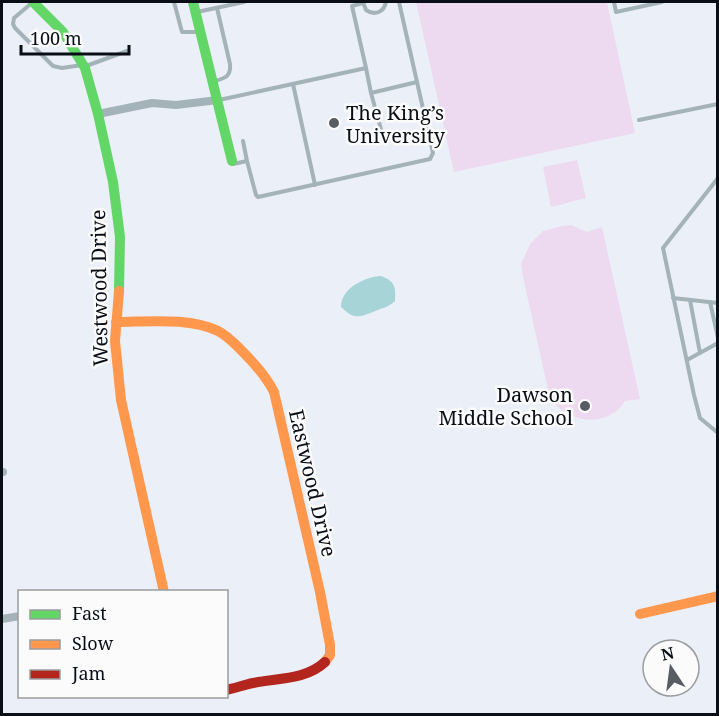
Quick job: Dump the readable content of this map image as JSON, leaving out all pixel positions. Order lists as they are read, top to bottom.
{
  "streets": {
    "street": ["Westwood Drive", "Eastwood Drive"]
  },
  "crossings": [
    ["Westwood Drive", "Eastwood Drive"]
  ],
  "places": ["The King’s University", "Dawson Middle School"],
  "legend": ["Fast", "Slow", "Jam"],
  "scale_bar": "100 m",
  "north": "top"
}
